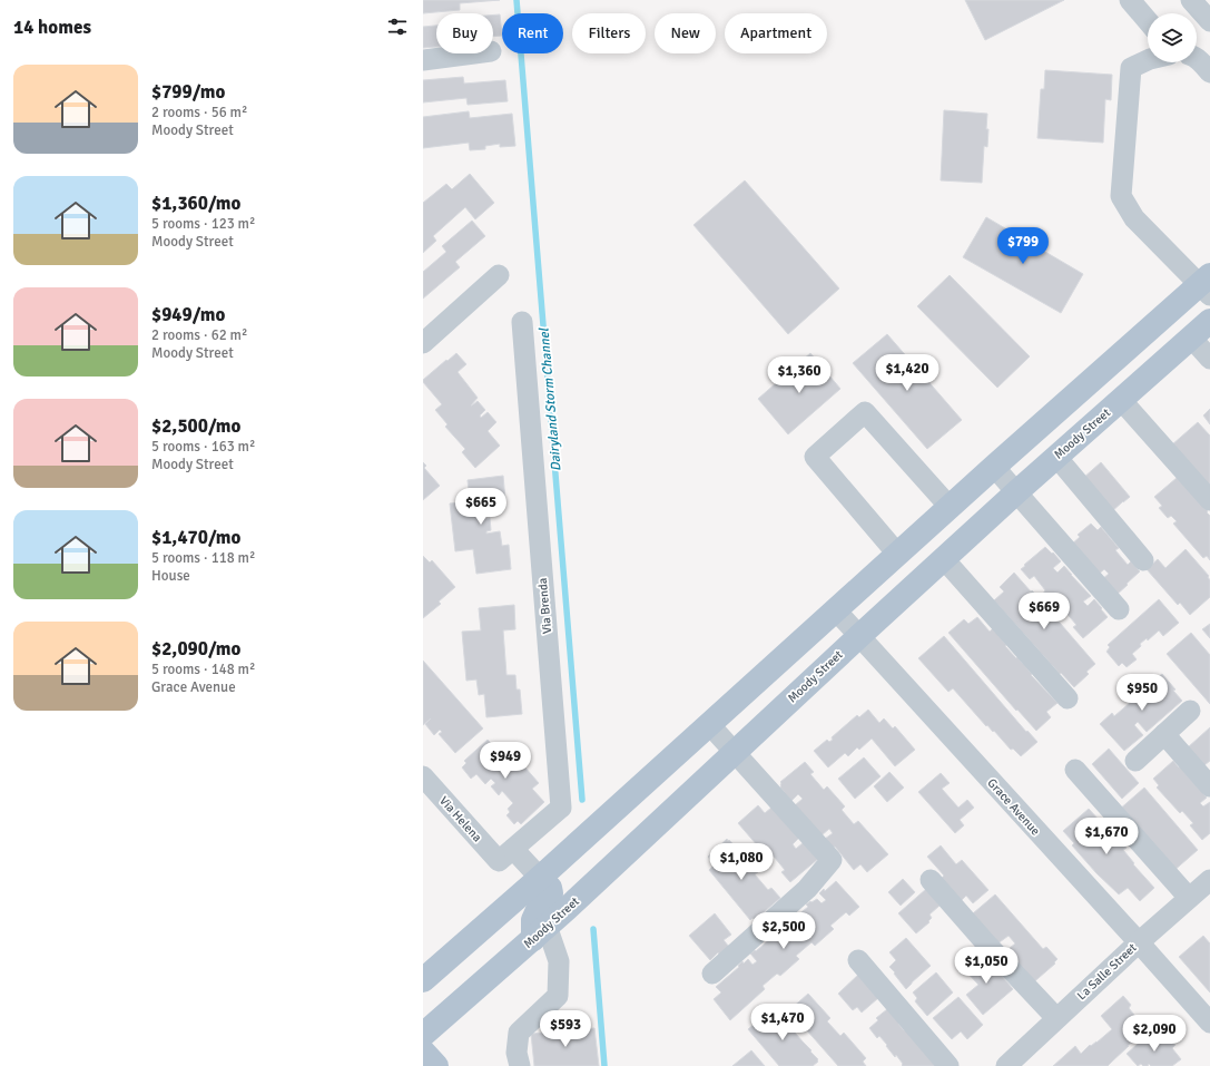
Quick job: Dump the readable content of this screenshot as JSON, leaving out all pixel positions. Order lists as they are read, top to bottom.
{
  "streets": {
    "main road": ["Moody Street"],
    "street": [
      "Via Brenda",
      "Grace Avenue",
      "Via Helena",
      "La Salle Street"
    ]
  },
  "crossings": [
    ["Moody Street", "Grace Avenue"],
    ["Via Brenda", "Via Helena"],
    ["Grace Avenue", "La Salle Street"]
  ],
  "water": ["Dairyland Storm Channel"],
  "page": {
    "heading": "14 homes",
    "chip": [
      "Buy",
      "Rent",
      "Filters",
      "New",
      "Apartment"
    ],
    "list": [
      {
        "name": "$799/mo",
        "note": "2 rooms · 56 m² · Moody Street"
      },
      {
        "name": "$1,360/mo",
        "note": "5 rooms · 123 m² · Moody Street"
      },
      {
        "name": "$949/mo",
        "note": "2 rooms · 62 m² · Moody Street"
      },
      {
        "name": "$2,500/mo",
        "note": "5 rooms · 163 m² · Moody Street"
      },
      {
        "name": "$1,470/mo",
        "note": "5 rooms · 118 m² · House"
      },
      {
        "name": "$2,090/mo",
        "note": "5 rooms · 148 m² · Grace Avenue"
      }
    ],
    "price": [
      "$799",
      "$1,420",
      "$1,360",
      "$665",
      "$669",
      "$950",
      "$949",
      "$1,670",
      "$1,080",
      "$2,500",
      "$1,050",
      "$1,470",
      "$593",
      "$2,090"
    ]
  }
}
